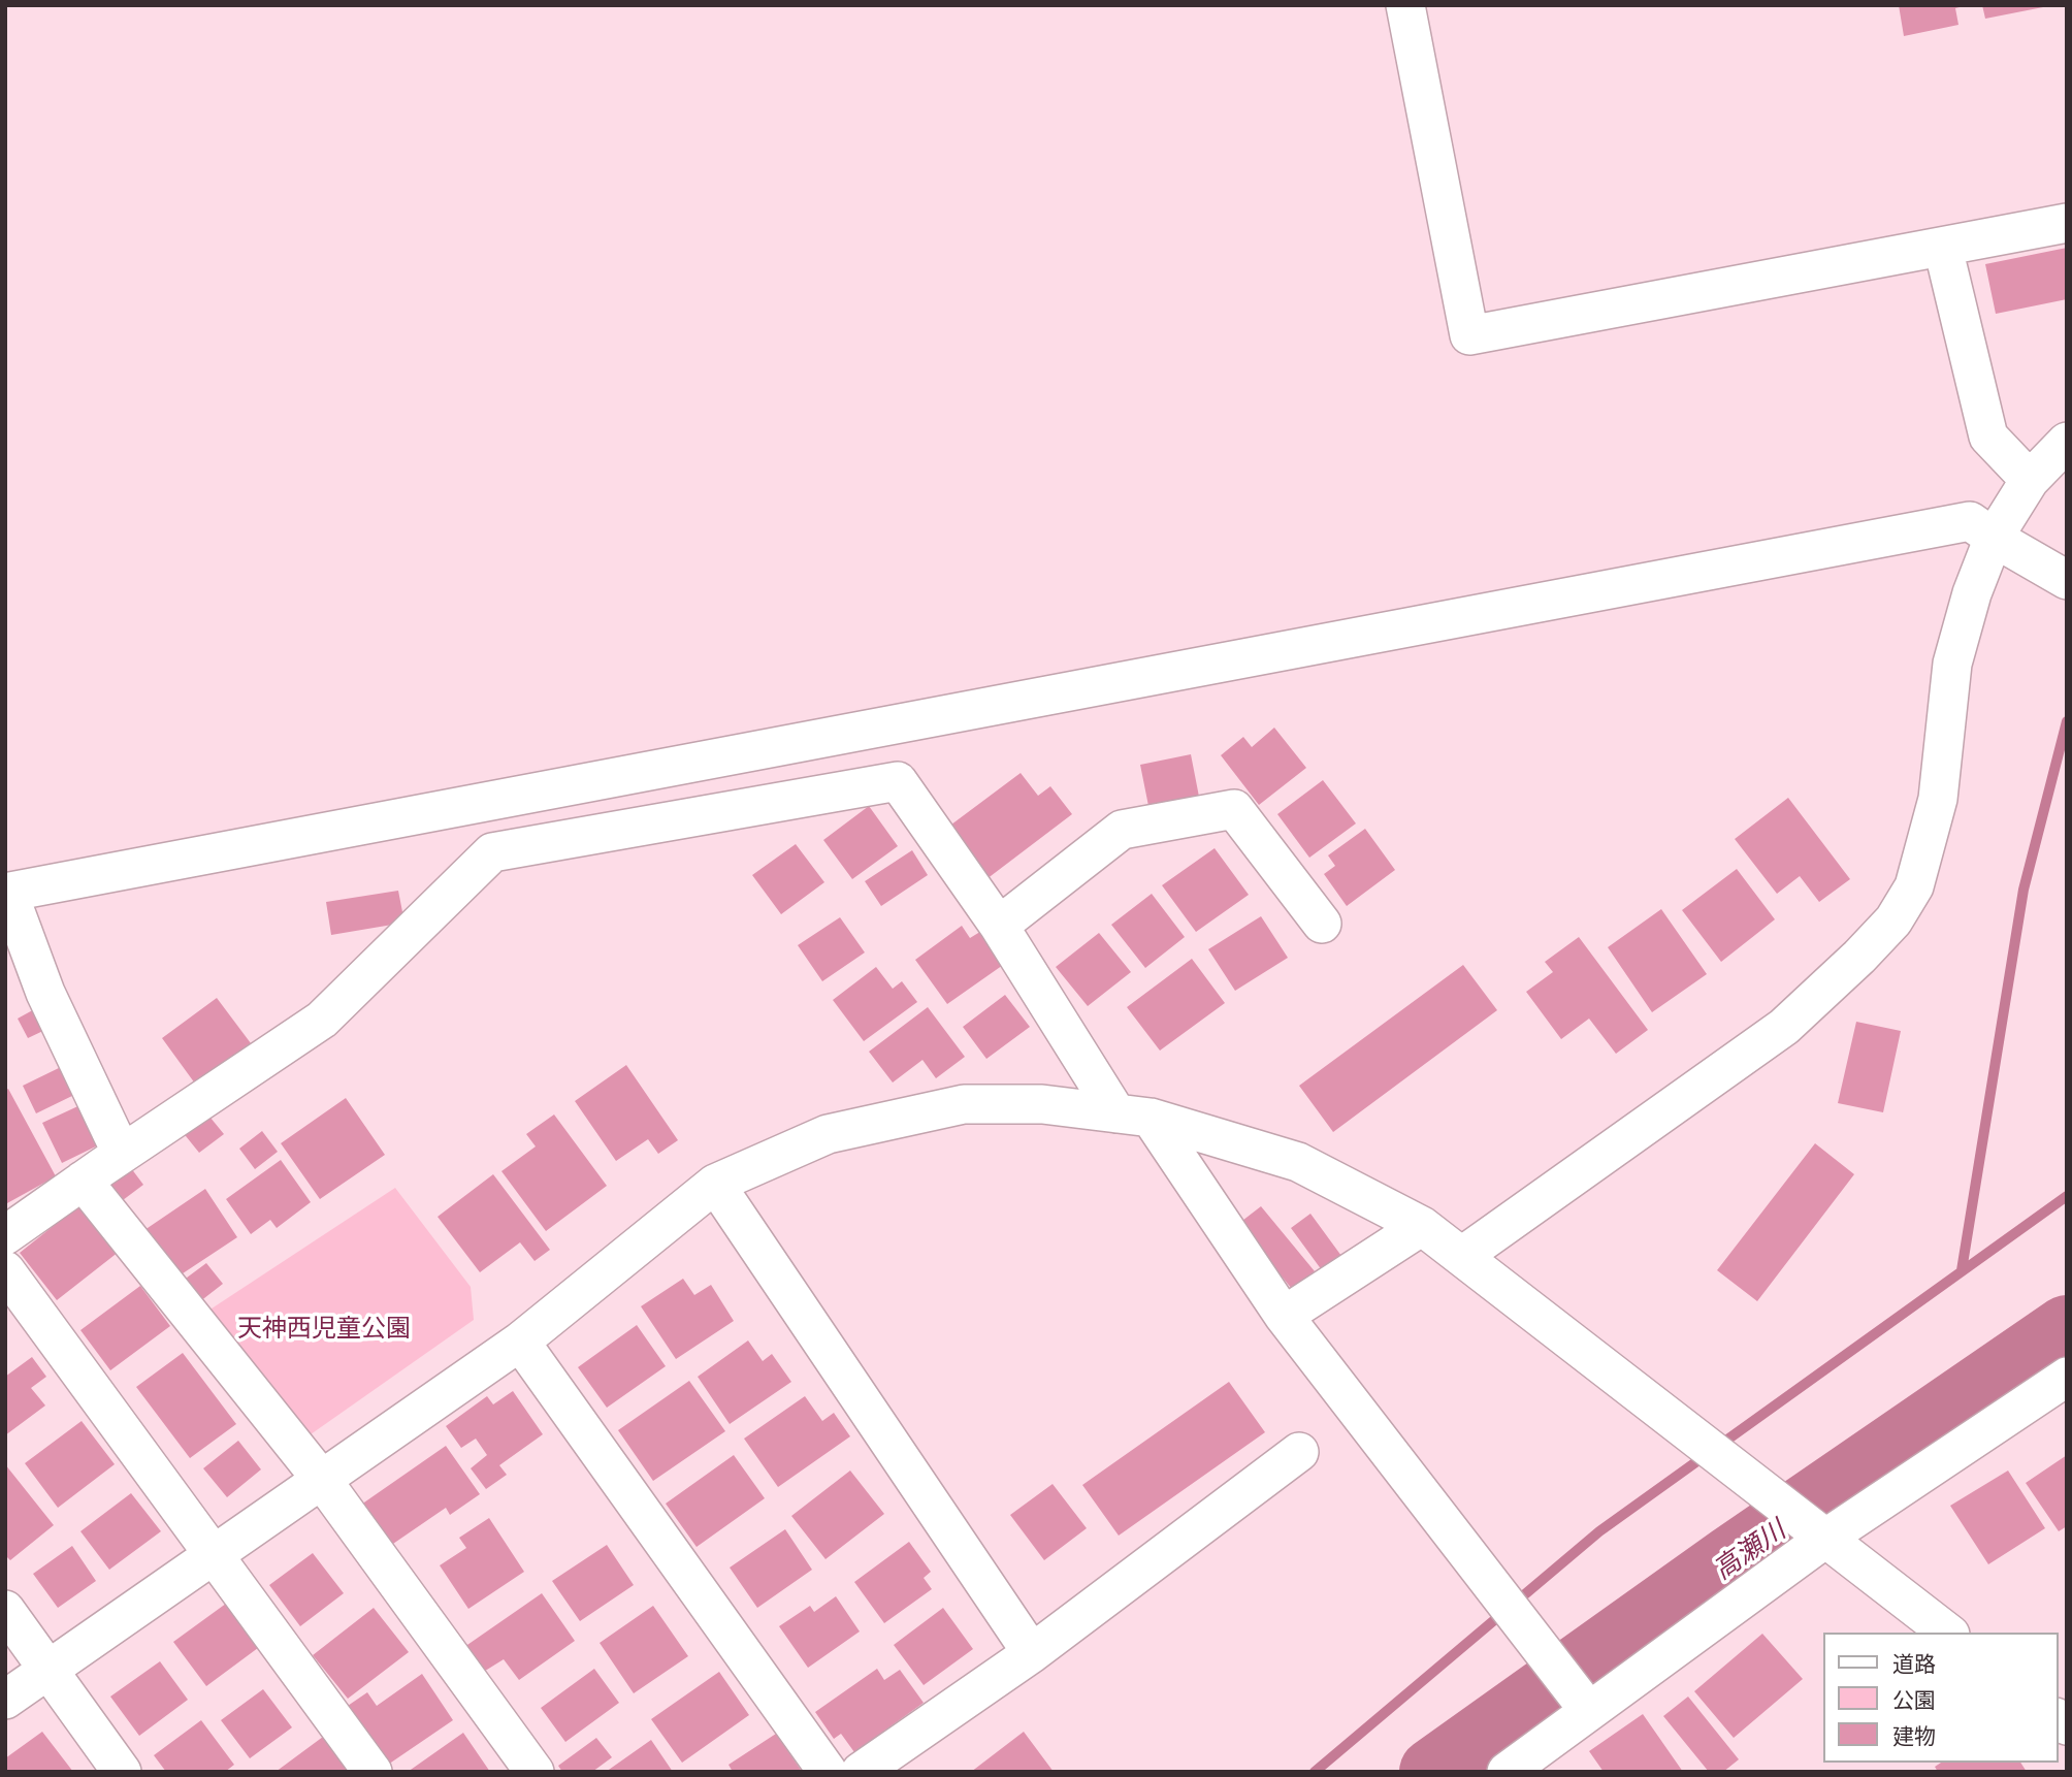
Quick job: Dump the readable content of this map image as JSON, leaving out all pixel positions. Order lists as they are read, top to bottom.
{
  "water": ["高瀬川"],
  "parks": ["天神西児童公園"],
  "legend": ["道路", "公園", "建物"]
}
